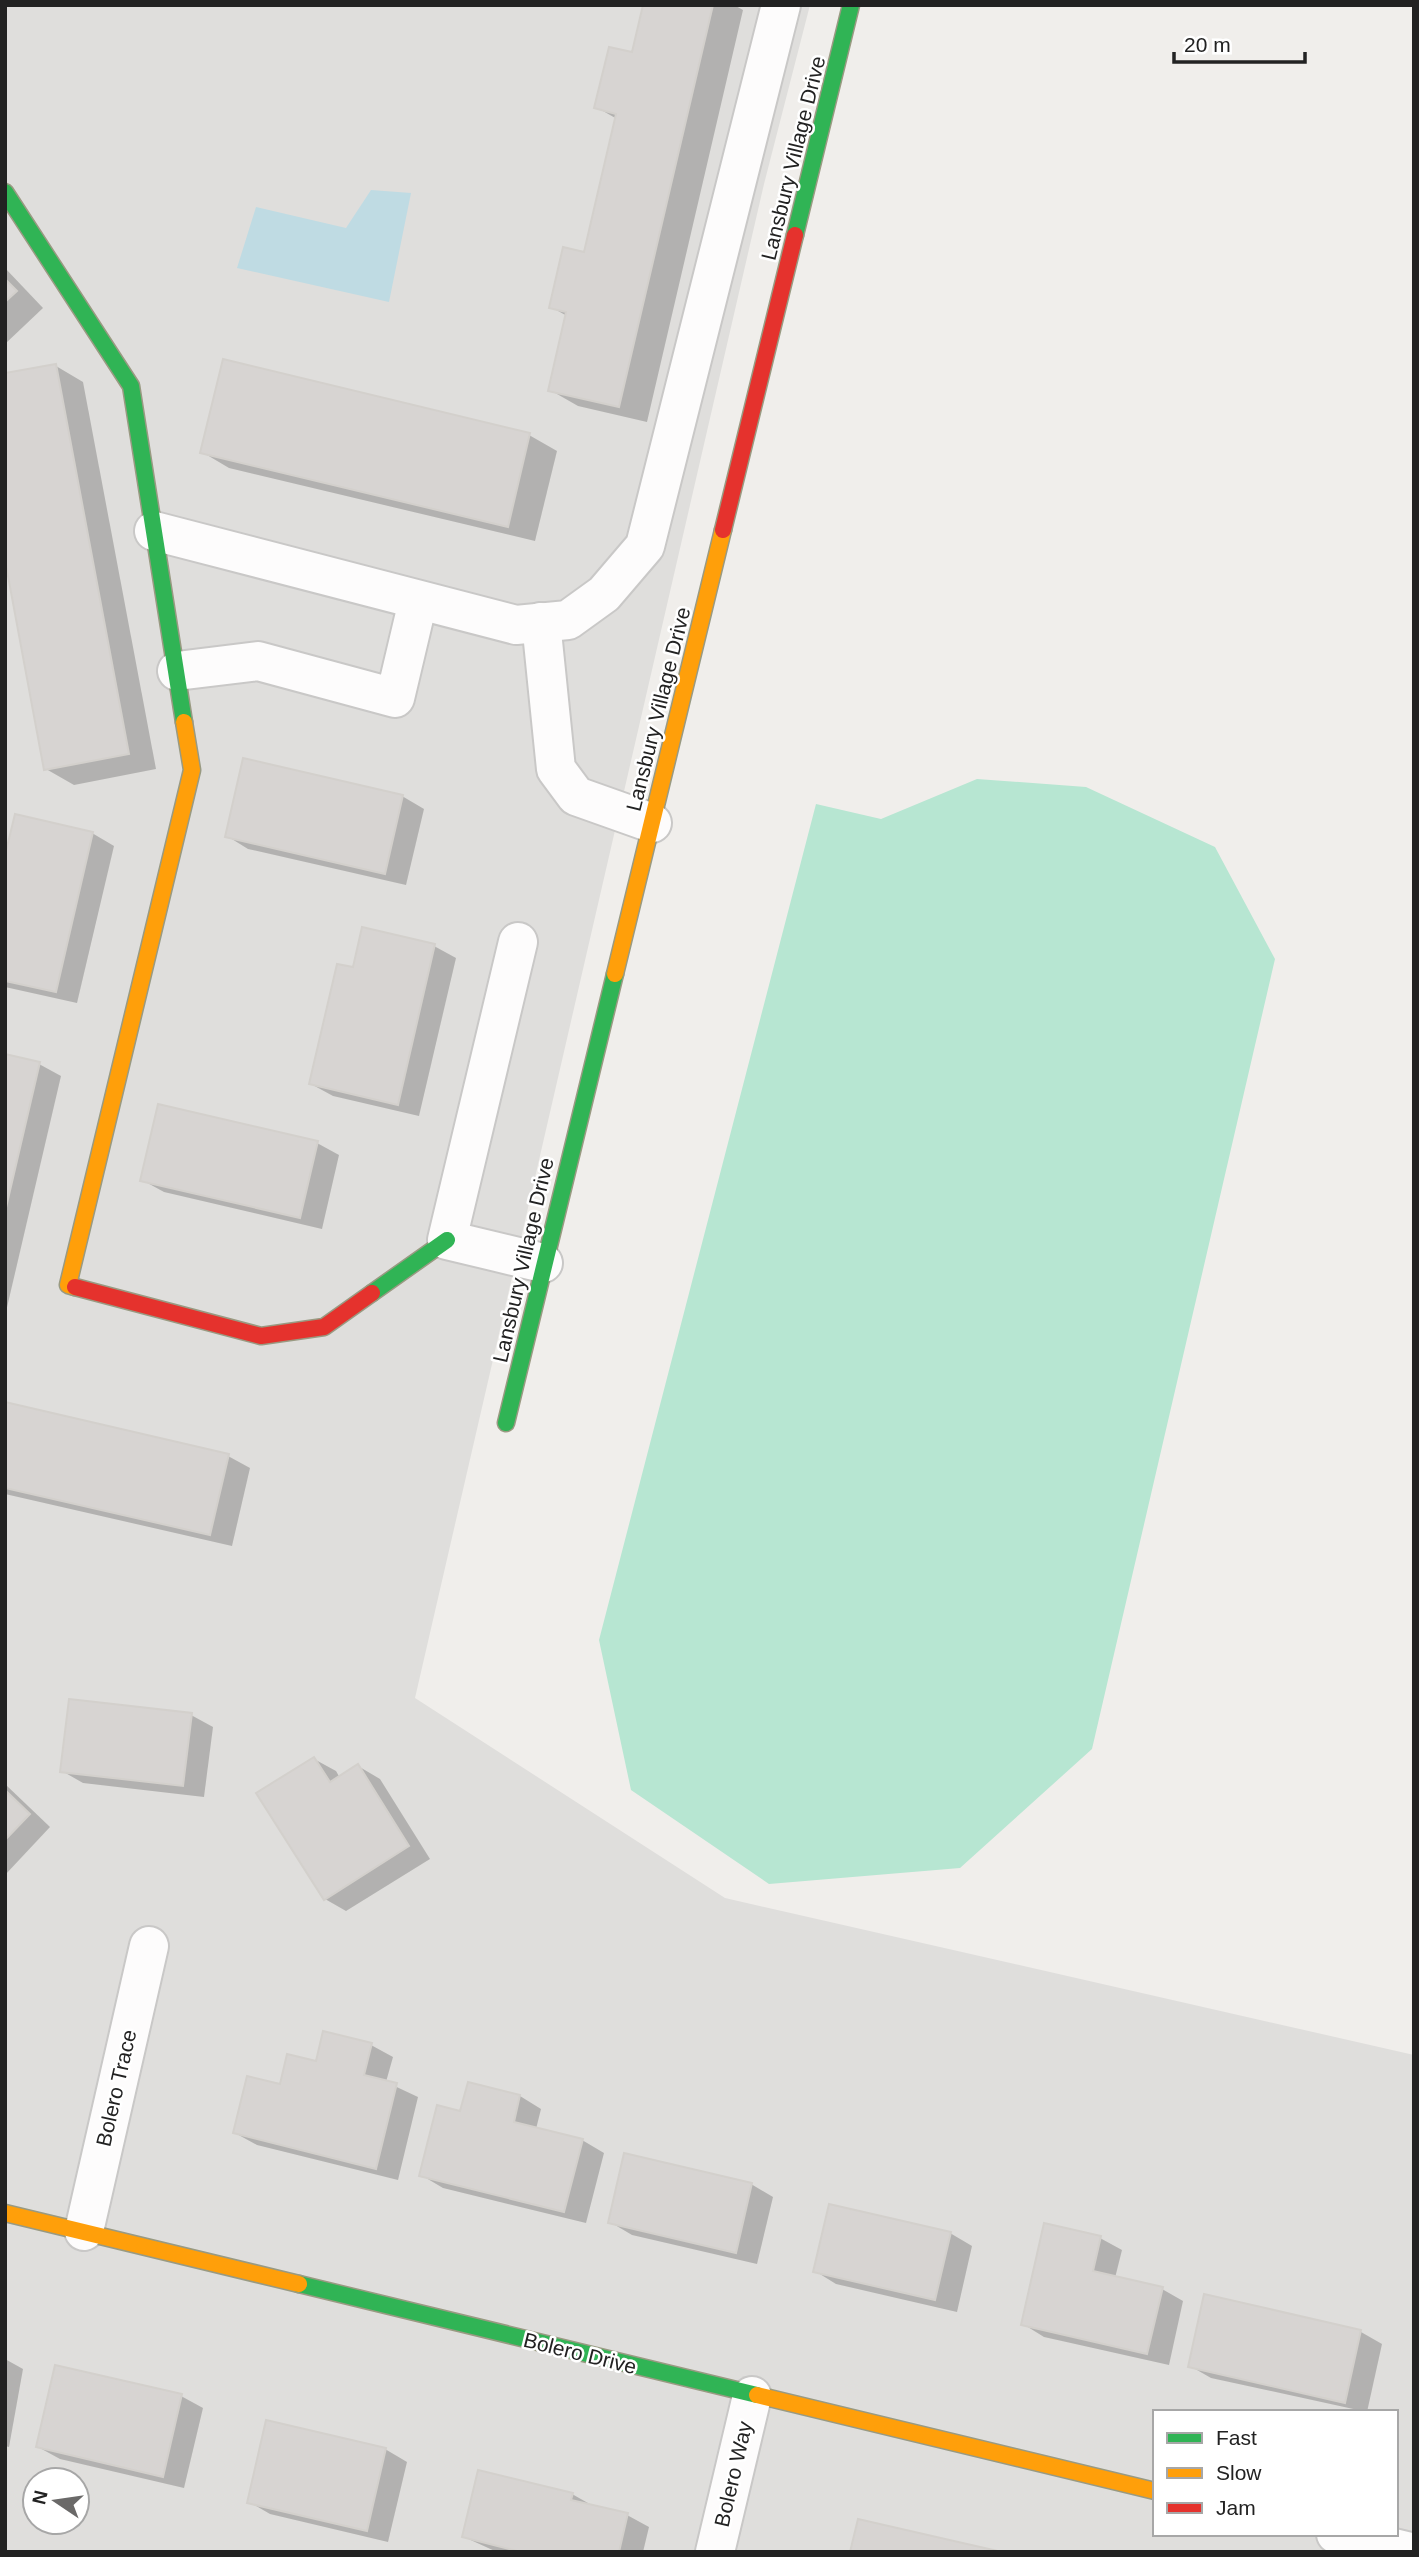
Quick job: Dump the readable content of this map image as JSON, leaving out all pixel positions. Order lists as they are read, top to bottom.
{
  "streets": {
    "street": [
      "Lansbury Village Drive",
      "Bolero Trace",
      "Bolero Drive",
      "Bolero Way"
    ]
  },
  "crossings": [
    ["Bolero Trace", "Bolero Drive"],
    ["Bolero Drive", "Bolero Way"]
  ],
  "legend": ["Fast", "Slow", "Jam"],
  "scale_bar": "20 m",
  "north": "left"
}
